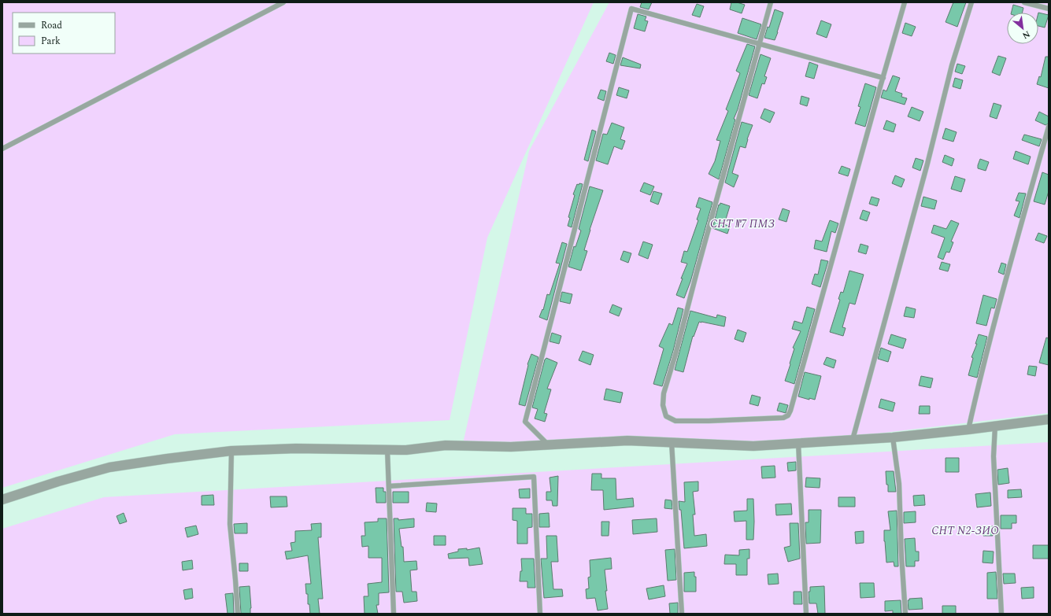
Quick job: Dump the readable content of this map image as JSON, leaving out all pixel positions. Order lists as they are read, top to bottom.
{
  "parks": ["СНТ №7 ПМЗ", "СНТ N2-ЗИО"],
  "legend": ["Road", "Park"],
  "north": "bottom right"
}
